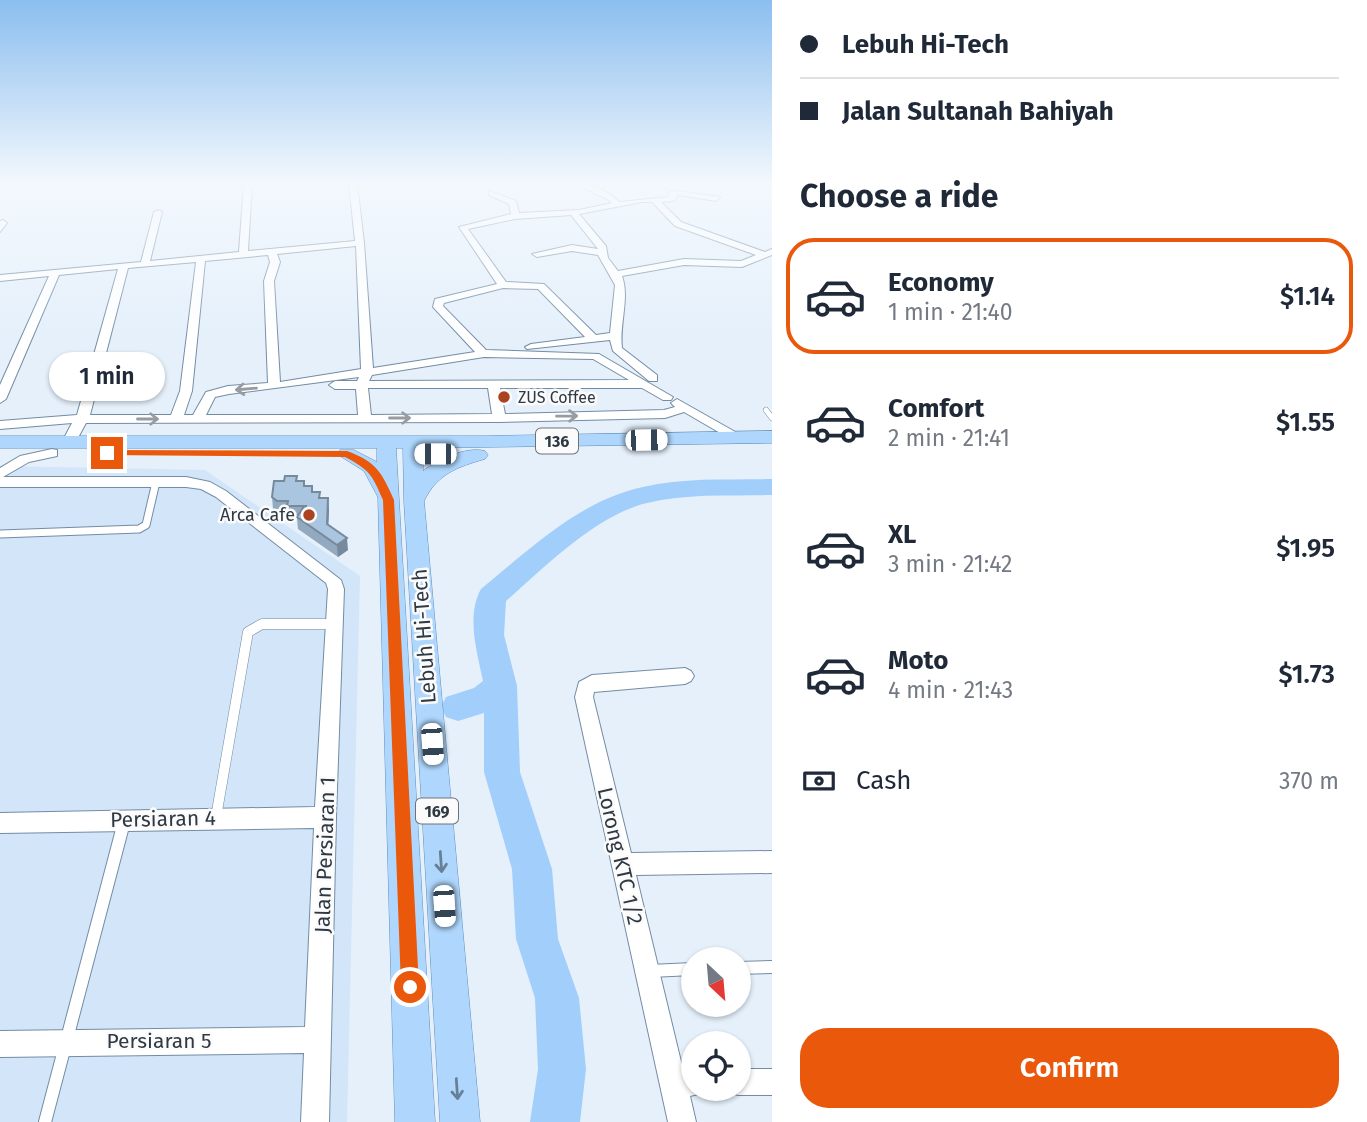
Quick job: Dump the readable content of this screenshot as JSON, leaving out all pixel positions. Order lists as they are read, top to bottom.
{
  "streets": {
    "main road": ["136", "Lebuh Hi-Tech", "169"],
    "street": [
      "Persiaran 4",
      "Jalan Persiaran 1",
      "Lorong KTC 1/2",
      "Persiaran 5"
    ]
  },
  "crossings": [
    ["136", "Lebuh Hi-Tech"],
    ["Persiaran 4", "Jalan Persiaran 1"],
    ["Jalan Persiaran 1", "Persiaran 5"]
  ],
  "places": ["ZUS Coffee", "Arca Cafe"],
  "north": "bottom right",
  "page": {
    "banner": ["Lebuh Hi-Tech", "Jalan Sultanah Bahiyah"],
    "heading": "Choose a ride",
    "list": [
      {
        "name": "Economy",
        "note": "1 min · 21:40",
        "value": "$1.14"
      },
      {
        "name": "Comfort",
        "note": "2 min · 21:41",
        "value": "$1.55"
      },
      {
        "name": "XL",
        "note": "3 min · 21:42",
        "value": "$1.95"
      },
      {
        "name": "Moto",
        "note": "4 min · 21:43",
        "value": "$1.73"
      }
    ],
    "bubble": "1 min",
    "pay": ["Cash", "370 m"],
    "buttons": "Confirm"
  }
}
